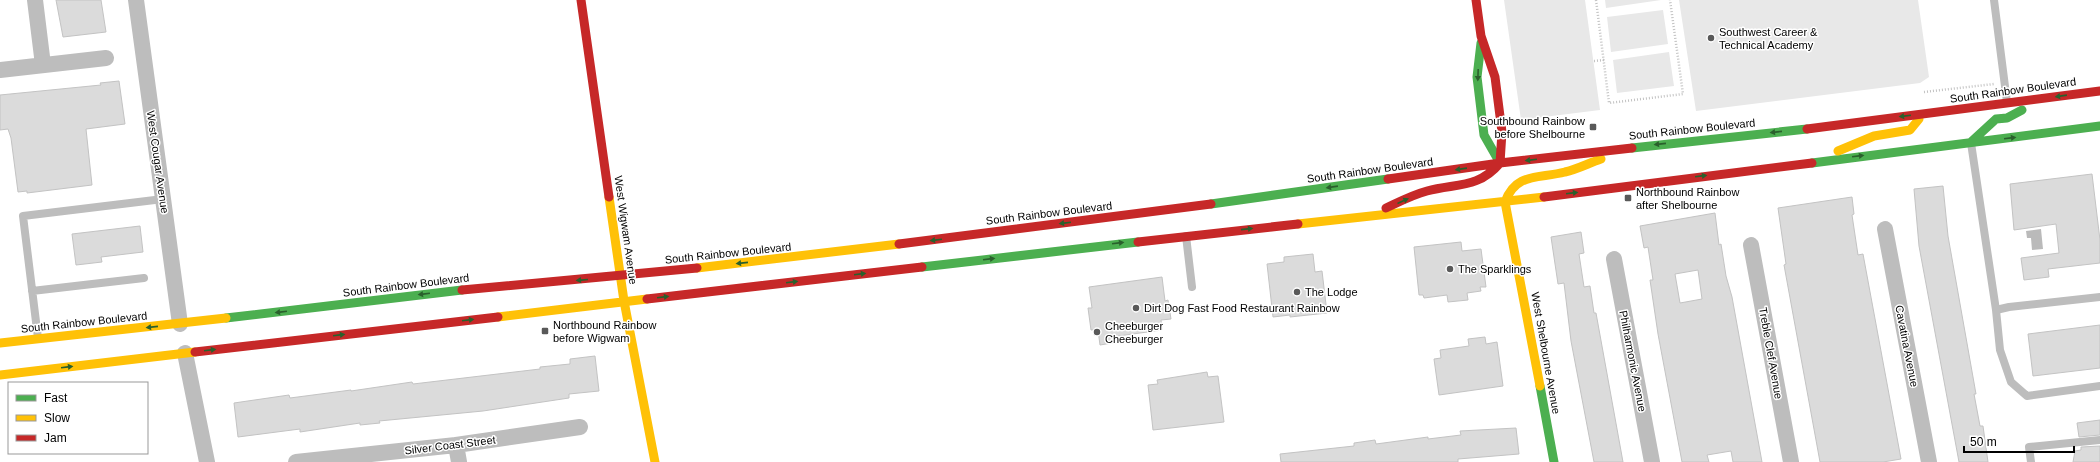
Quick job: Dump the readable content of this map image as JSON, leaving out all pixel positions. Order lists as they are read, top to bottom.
{
  "streets": {
    "main road": ["South Rainbow Boulevard", "West Wigwam Avenue", "West Shelbourne Avenue"],
    "street": [
      "West Cougar Avenue",
      "Cavatina Avenue",
      "Treble Clef Avenue",
      "Philharmonic Avenue",
      "Silver Coast Street"
    ]
  },
  "crossings": [
    ["South Rainbow Boulevard", "West Cougar Avenue"],
    ["South Rainbow Boulevard", "West Wigwam Avenue"]
  ],
  "places": {
    "other": [
      "Southwest Career & Technical Academy",
      "The Sparklings",
      "The Lodge",
      "Dirt Dog Fast Food Restaurant Rainbow",
      "Cheeburger Cheeburger"
    ],
    "transit": ["Southbound Rainbow before Shelbourne", "Northbound Rainbow after Shelbourne", "Northbound Rainbow before Wigwam"]
  },
  "legend": ["Fast", "Slow", "Jam"],
  "scale_bar": "50 m"
}
